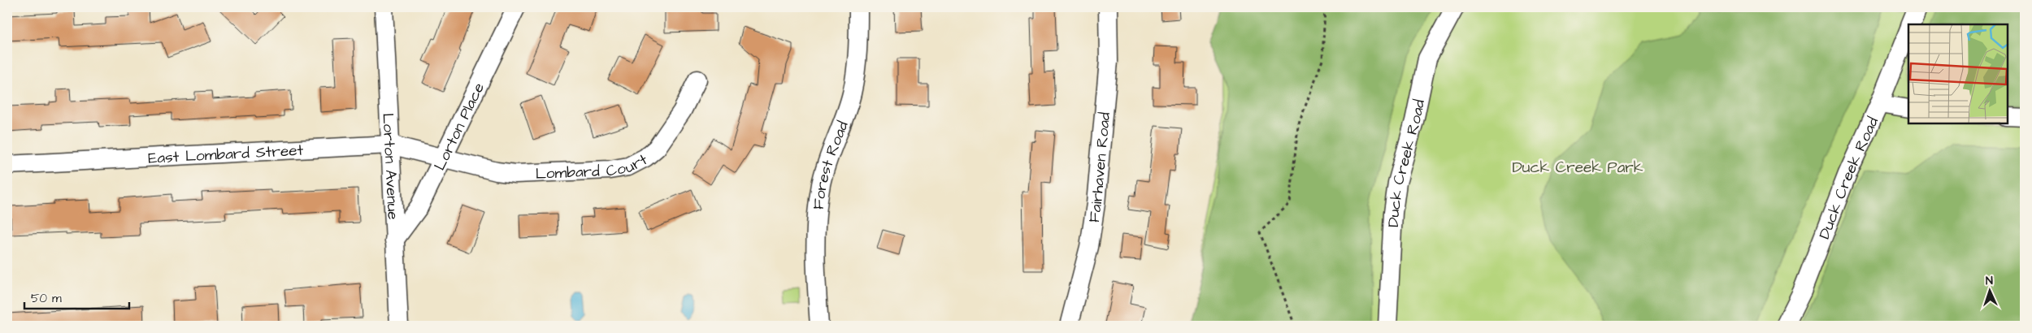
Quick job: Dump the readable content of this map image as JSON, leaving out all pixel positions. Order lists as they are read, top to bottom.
{
  "streets": {
    "street": [
      "Lorton Place",
      "East Lombard Street",
      "Duck Creek Road",
      "Lombard Court",
      "Forest Road",
      "Lorton Avenue",
      "Fairhaven Road"
    ]
  },
  "crossings": [
    ["Lorton Place", "East Lombard Street"],
    ["Lorton Place", "Lombard Court"],
    ["Lorton Place", "Lorton Avenue"],
    ["East Lombard Street", "Lombard Court"],
    ["East Lombard Street", "Lorton Avenue"]
  ],
  "parks": ["Duck Creek Park"],
  "scale_bar": "50 m",
  "north": "top"
}
